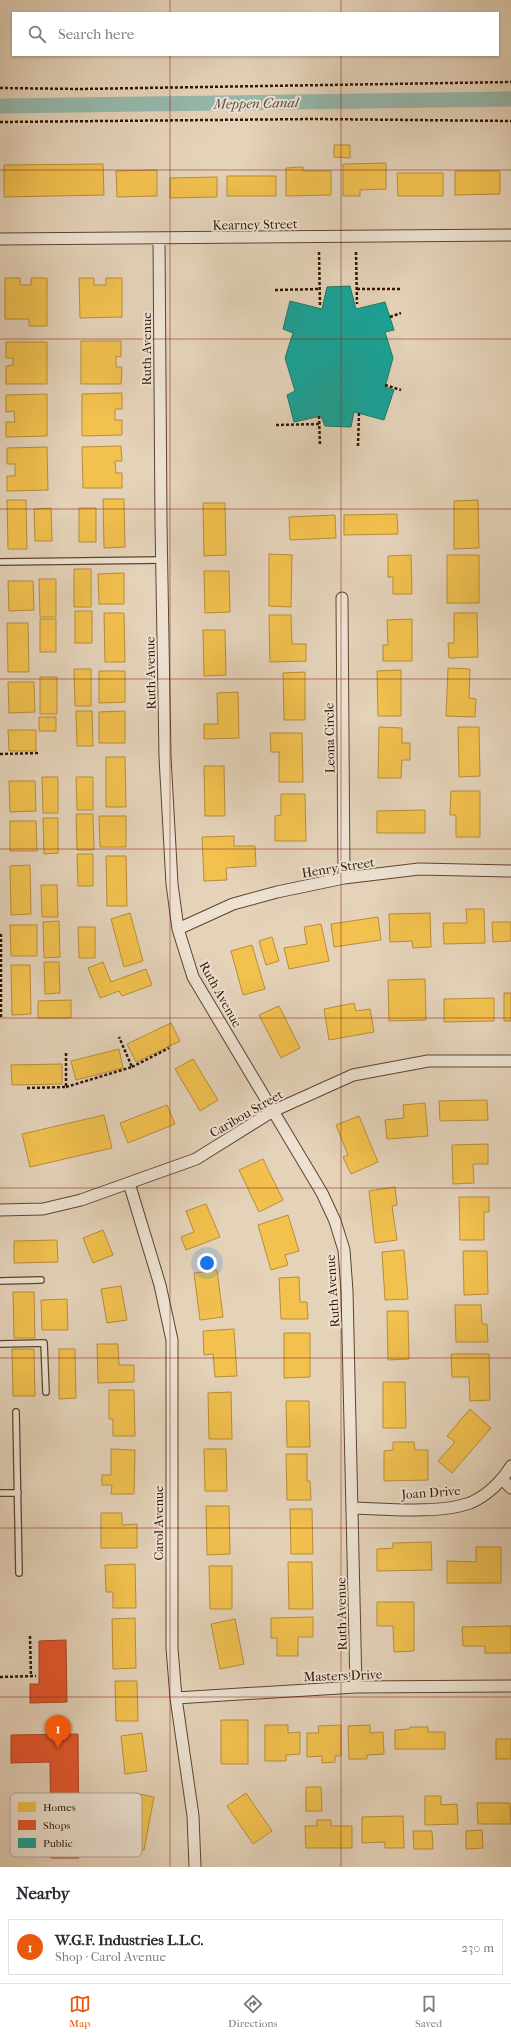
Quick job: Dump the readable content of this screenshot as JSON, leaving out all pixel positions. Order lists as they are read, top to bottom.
{
  "streets": {
    "street": [
      "Kearney Street",
      "Ruth Avenue",
      "Leona Circle",
      "Henry Street",
      "Caribou Street",
      "Joan Drive",
      "Carol Avenue",
      "Masters Drive"
    ]
  },
  "crossings": [
    ["Kearney Street", "Ruth Avenue"],
    ["Ruth Avenue", "Henry Street"],
    ["Ruth Avenue", "Caribou Street"],
    ["Ruth Avenue", "Joan Drive"],
    ["Ruth Avenue", "Masters Drive"],
    ["Leona Circle", "Henry Street"],
    ["Caribou Street", "Carol Avenue"],
    ["Carol Avenue", "Masters Drive"]
  ],
  "water": ["Meppen Canal"],
  "legend": ["Homes", "Shops", "Public"],
  "page": {
    "search": "Search here",
    "pins": "1",
    "heading": "Nearby",
    "list": [
      {
        "mark": "1",
        "name": "W.G.F. Industries L.L.C.",
        "note": "Shop · Carol Avenue",
        "value": "230 m"
      }
    ],
    "nav": ["Map", "Directions", "Saved"]
  }
}
